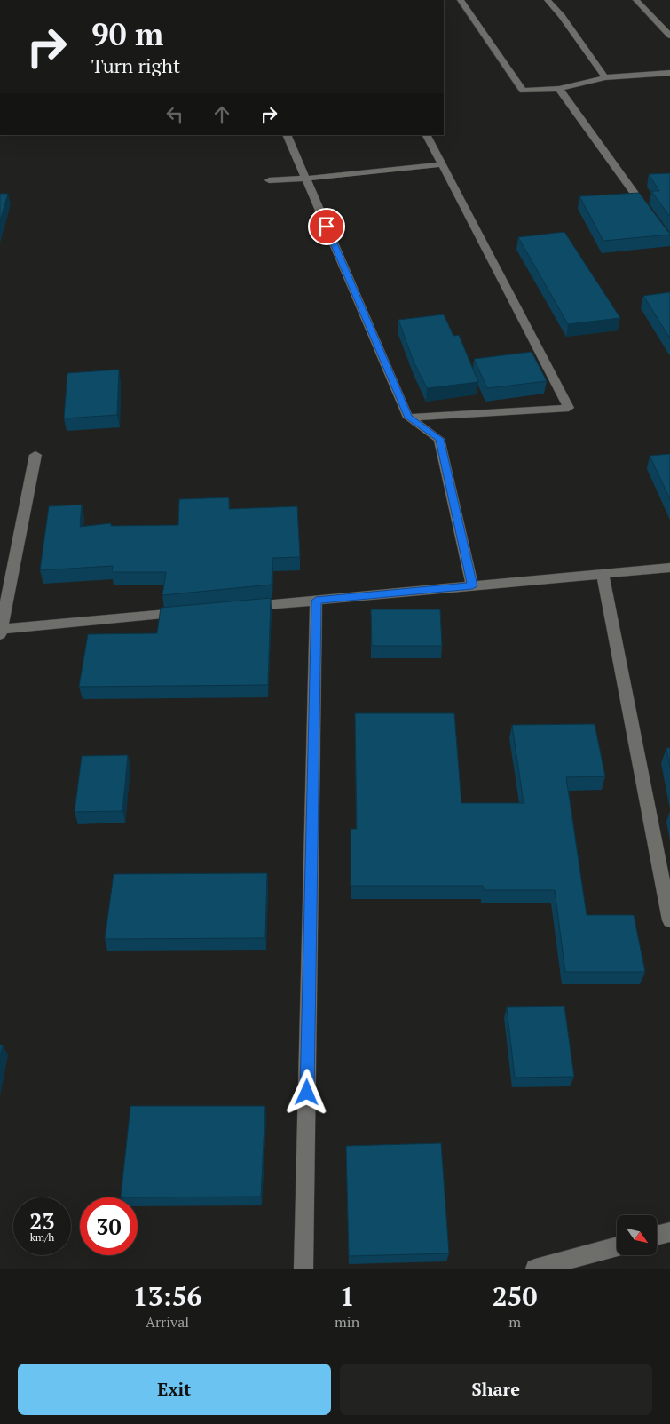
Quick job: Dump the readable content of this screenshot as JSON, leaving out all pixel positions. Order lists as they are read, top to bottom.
{
  "north": "bottom right",
  "page": {
    "turn": ["90 m", "Turn right"],
    "speed": "23 km/h",
    "limit": "30",
    "eta": [
      "13:56",
      "Arrival",
      "1",
      "min",
      "250",
      "m"
    ],
    "buttons": ["Exit", "Share"]
  }
}
